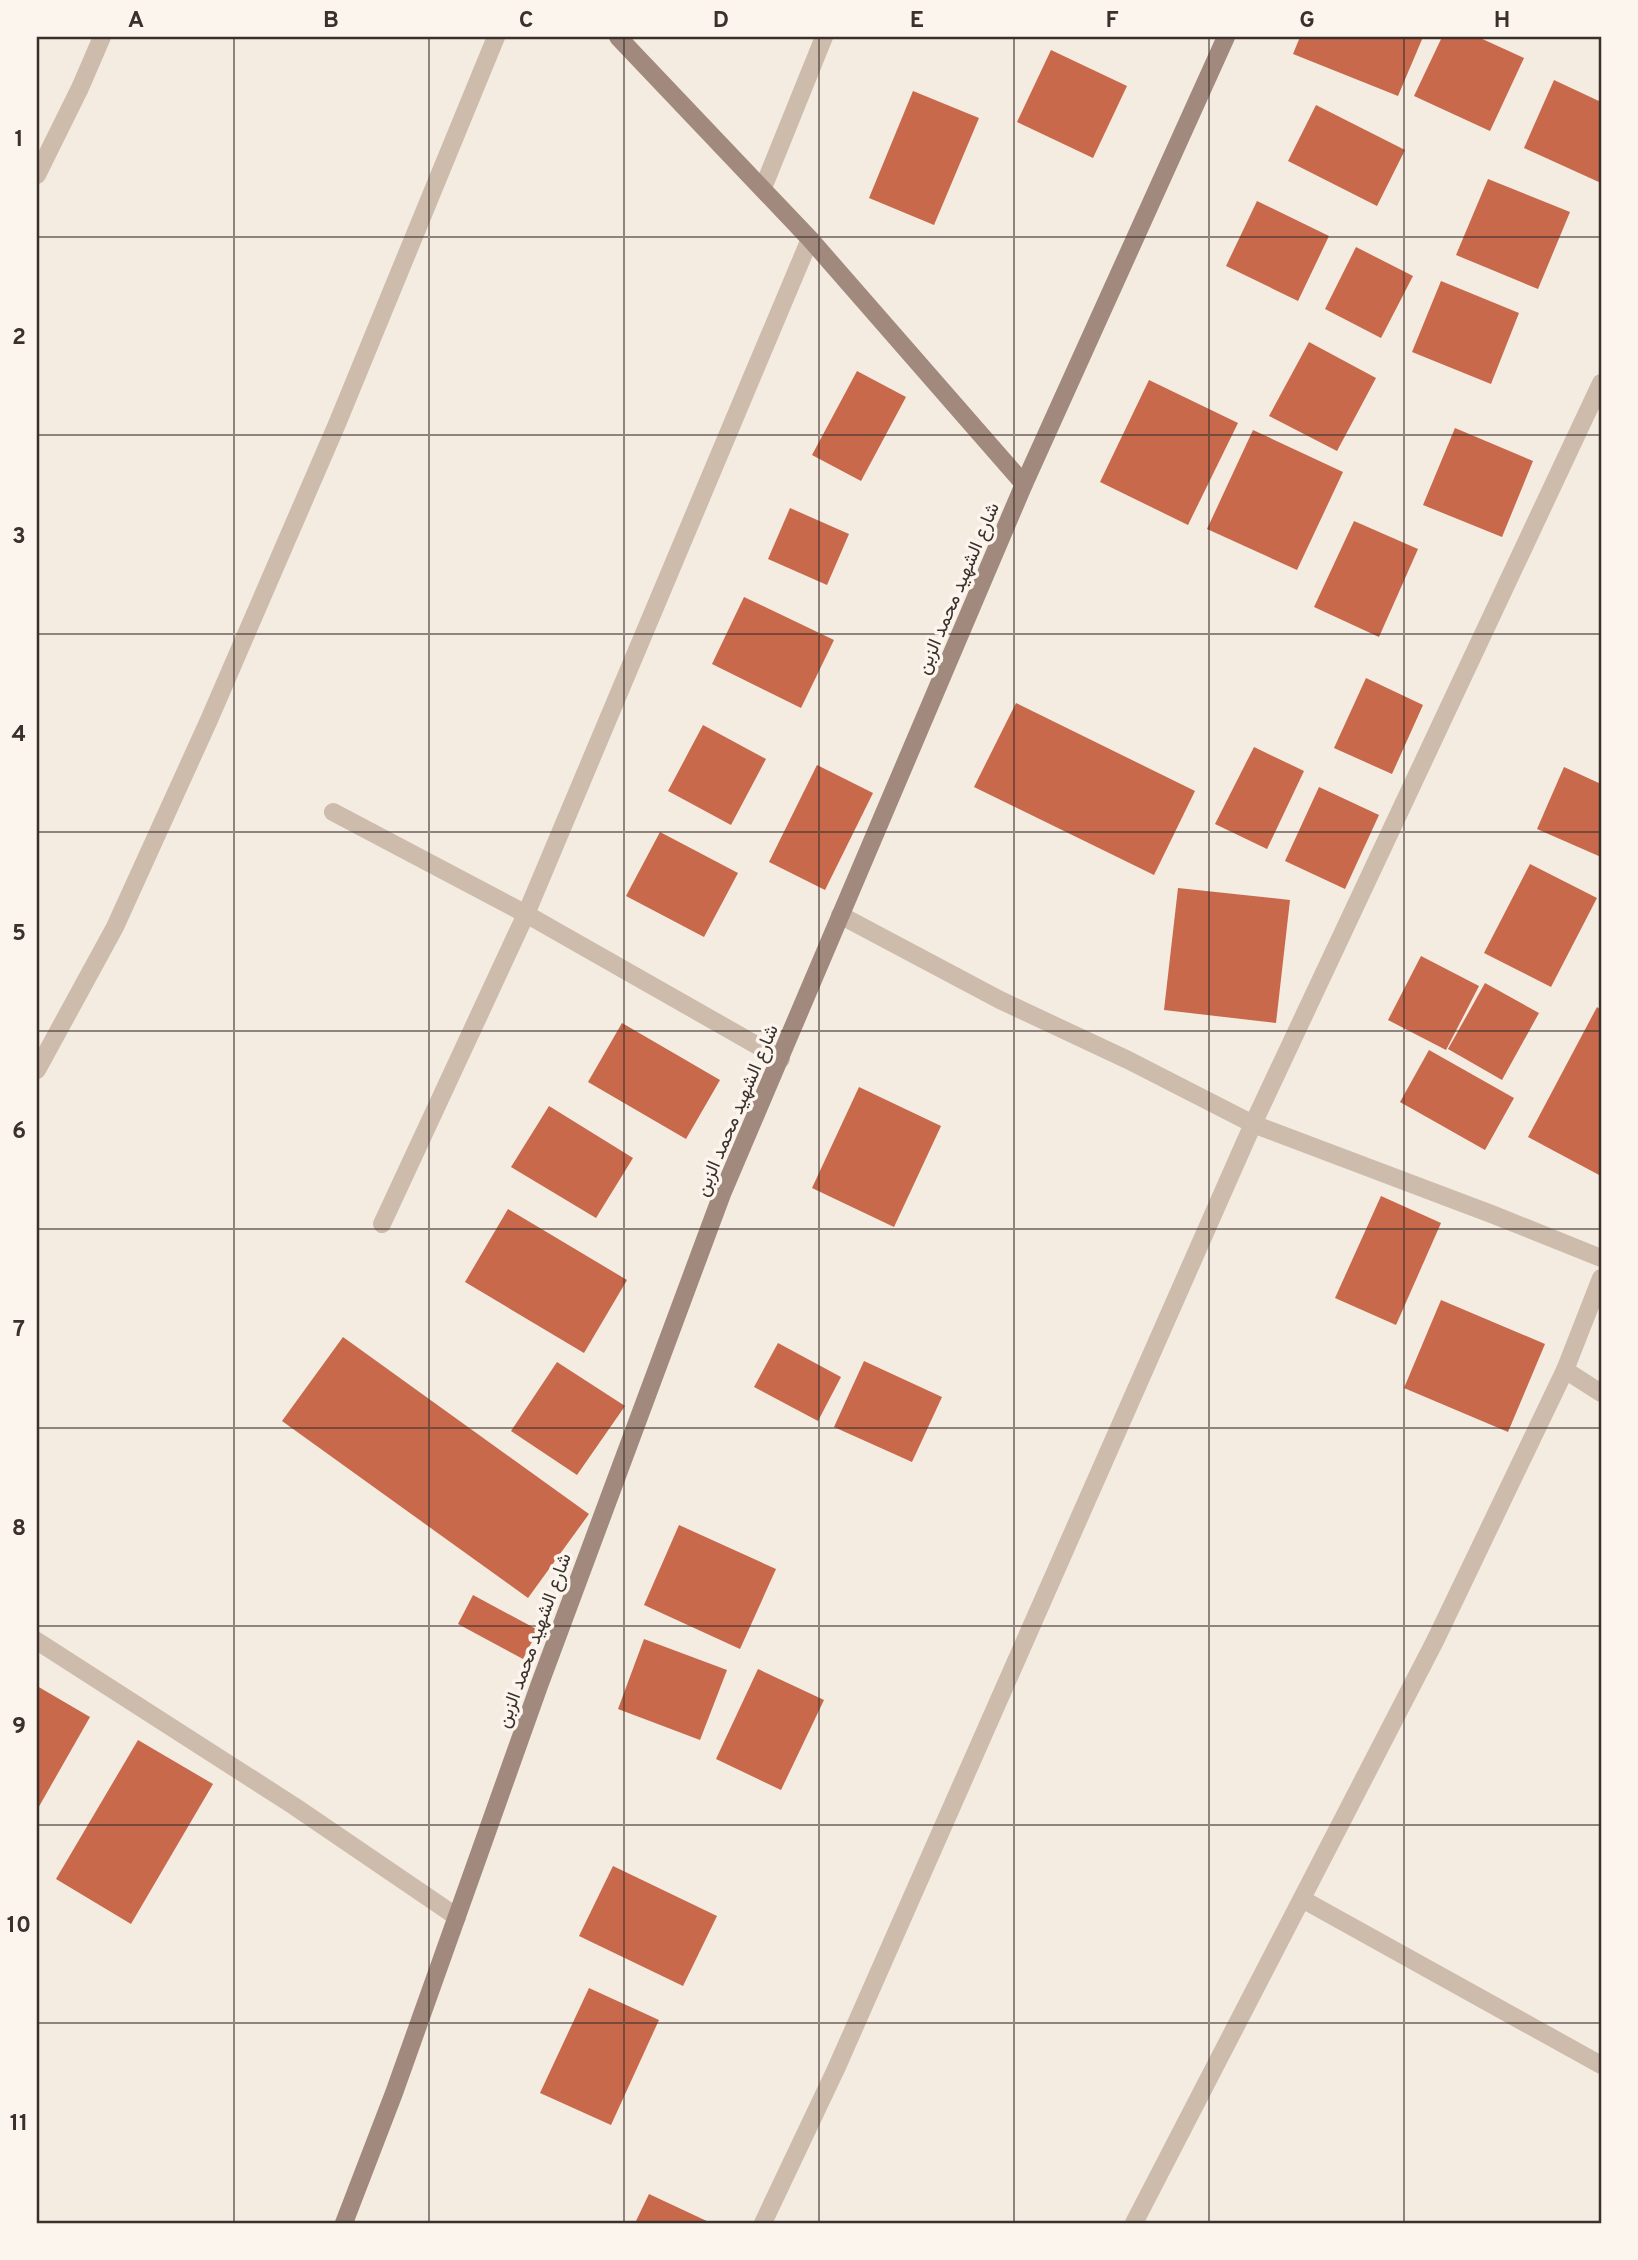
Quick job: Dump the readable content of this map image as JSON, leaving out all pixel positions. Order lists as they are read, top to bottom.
{
  "streets": {
    "street": ["شارع الشهيد محمد الزبن"]
  },
  "grid": {
    "columns": [
      "A",
      "B",
      "C",
      "D",
      "E",
      "F",
      "G",
      "H"
    ],
    "rows": [
      "1",
      "2",
      "3",
      "4",
      "5",
      "6",
      "7",
      "8",
      "9",
      "10",
      "11"
    ]
  }
}
